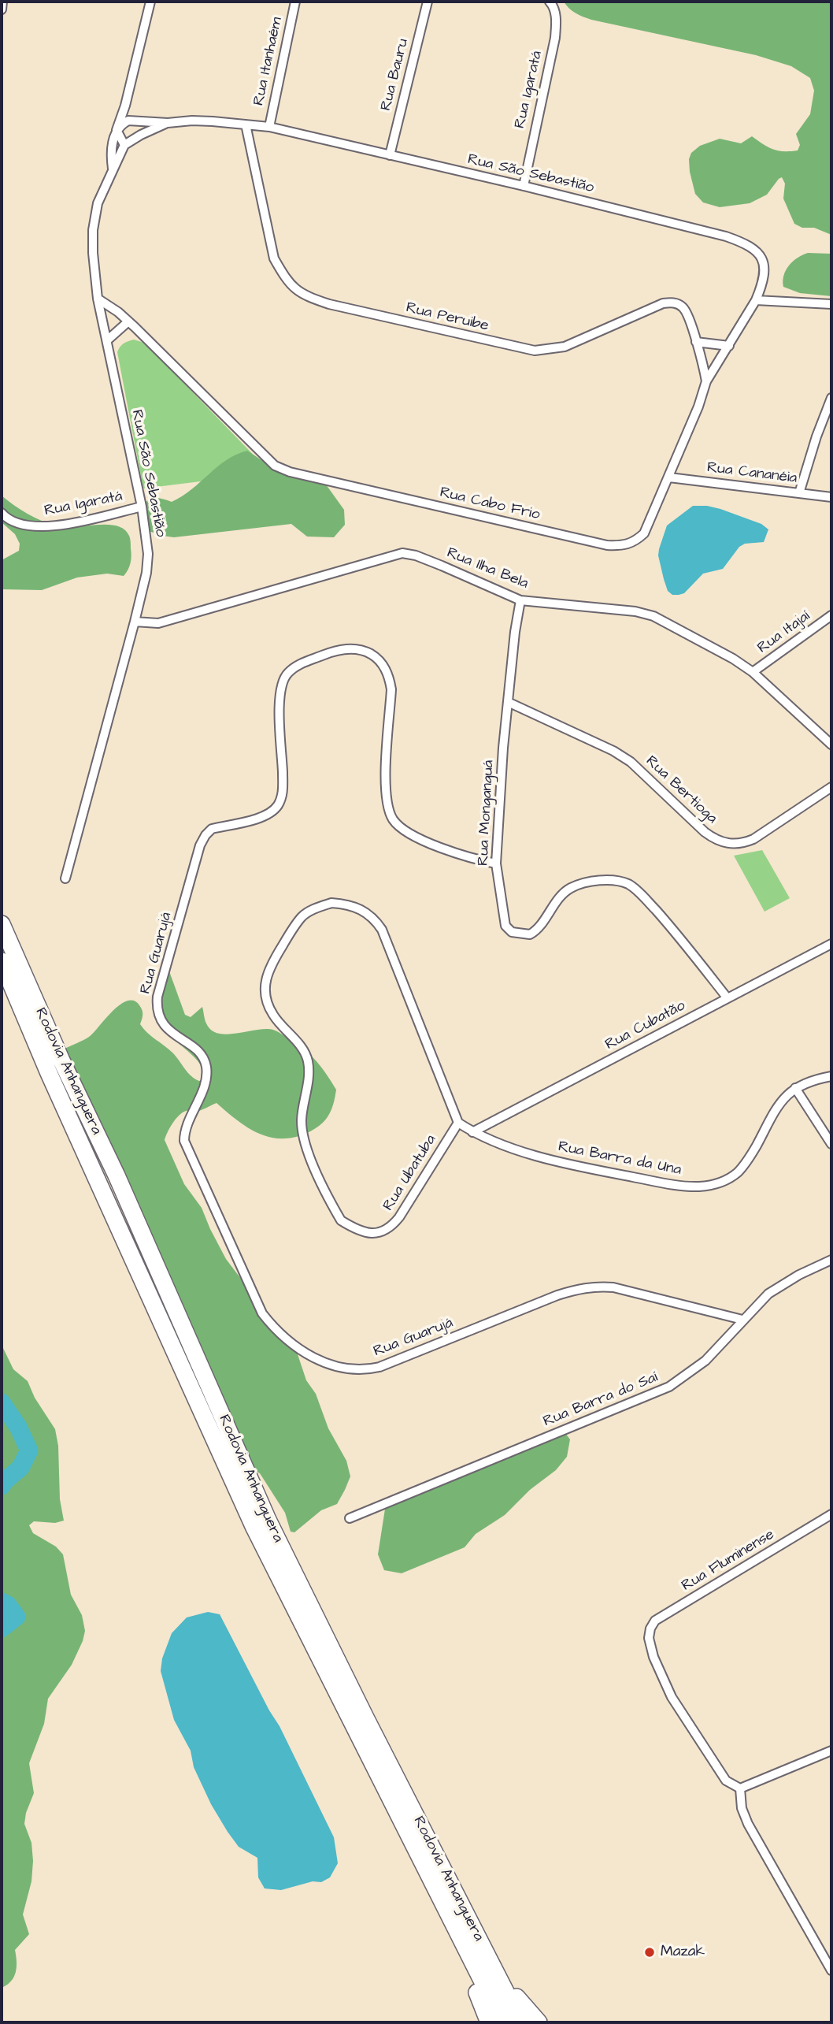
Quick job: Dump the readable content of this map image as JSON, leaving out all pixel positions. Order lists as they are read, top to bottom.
{
  "streets": {
    "highway": ["Rodovia Anhanguera"],
    "street": [
      "Rua Itanhaém",
      "Rua Bauru",
      "Rua Igaratá",
      "Rua São Sebastião",
      "Rua Peruibe",
      "Rua Cananéia",
      "Rua Cabo Frio",
      "Rua Ilha Bela",
      "Rua Itajaí",
      "Rua Bertioga",
      "Rua Monganguá",
      "Rua Guarujá",
      "Rua Cubatão",
      "Rua Barra da Una",
      "Rua Ubatuba",
      "Rua Barra do Saí",
      "Rua Fluminense"
    ]
  },
  "crossings": [
    ["Rua Itanhaém", "Rua São Sebastião"],
    ["Rua Bauru", "Rua São Sebastião"],
    ["Rua Igaratá", "Rua São Sebastião"],
    ["Rua São Sebastião", "Rua Peruibe"],
    ["Rua São Sebastião", "Rua Cabo Frio"],
    ["Rua São Sebastião", "Rua Ilha Bela"],
    ["Rua Peruibe", "Rua Cabo Frio"],
    ["Rua Cananéia", "Rua Cabo Frio"],
    ["Rua Ilha Bela", "Rua Itajaí"],
    ["Rua Ilha Bela", "Rua Monganguá"],
    ["Rua Bertioga", "Rua Monganguá"],
    ["Rua Monganguá", "Rua Guarujá"],
    ["Rua Monganguá", "Rua Cubatão"],
    ["Rua Guarujá", "Rua Barra do Saí"],
    ["Rua Cubatão", "Rua Barra da Una"],
    ["Rua Barra da Una", "Rua Ubatuba"]
  ],
  "places": ["Mazak"]
}
